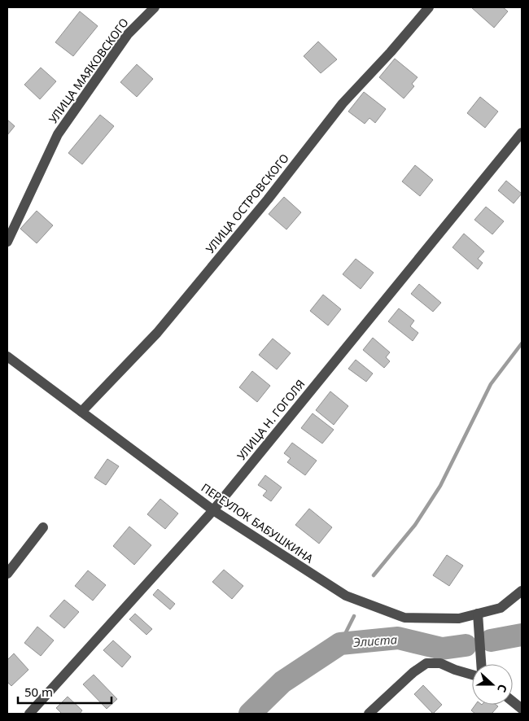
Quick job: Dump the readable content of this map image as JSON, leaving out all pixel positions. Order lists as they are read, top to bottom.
{
  "streets": {
    "street": [
      "УЛИЦА МАЯКОВСКОГО",
      "УЛИЦА ОСТРОВСКОГО",
      "УЛИЦА Н. ГОГОЛЯ",
      "ПЕРЕУЛОК БАБУШКИНА"
    ]
  },
  "crossings": [
    ["УЛИЦА ОСТРОВСКОГО", "ПЕРЕУЛОК БАБУШКИНА"],
    ["УЛИЦА Н. ГОГОЛЯ", "ПЕРЕУЛОК БАБУШКИНА"]
  ],
  "water": ["Элиста"],
  "scale_bar": "50 m",
  "north": "right"
}
